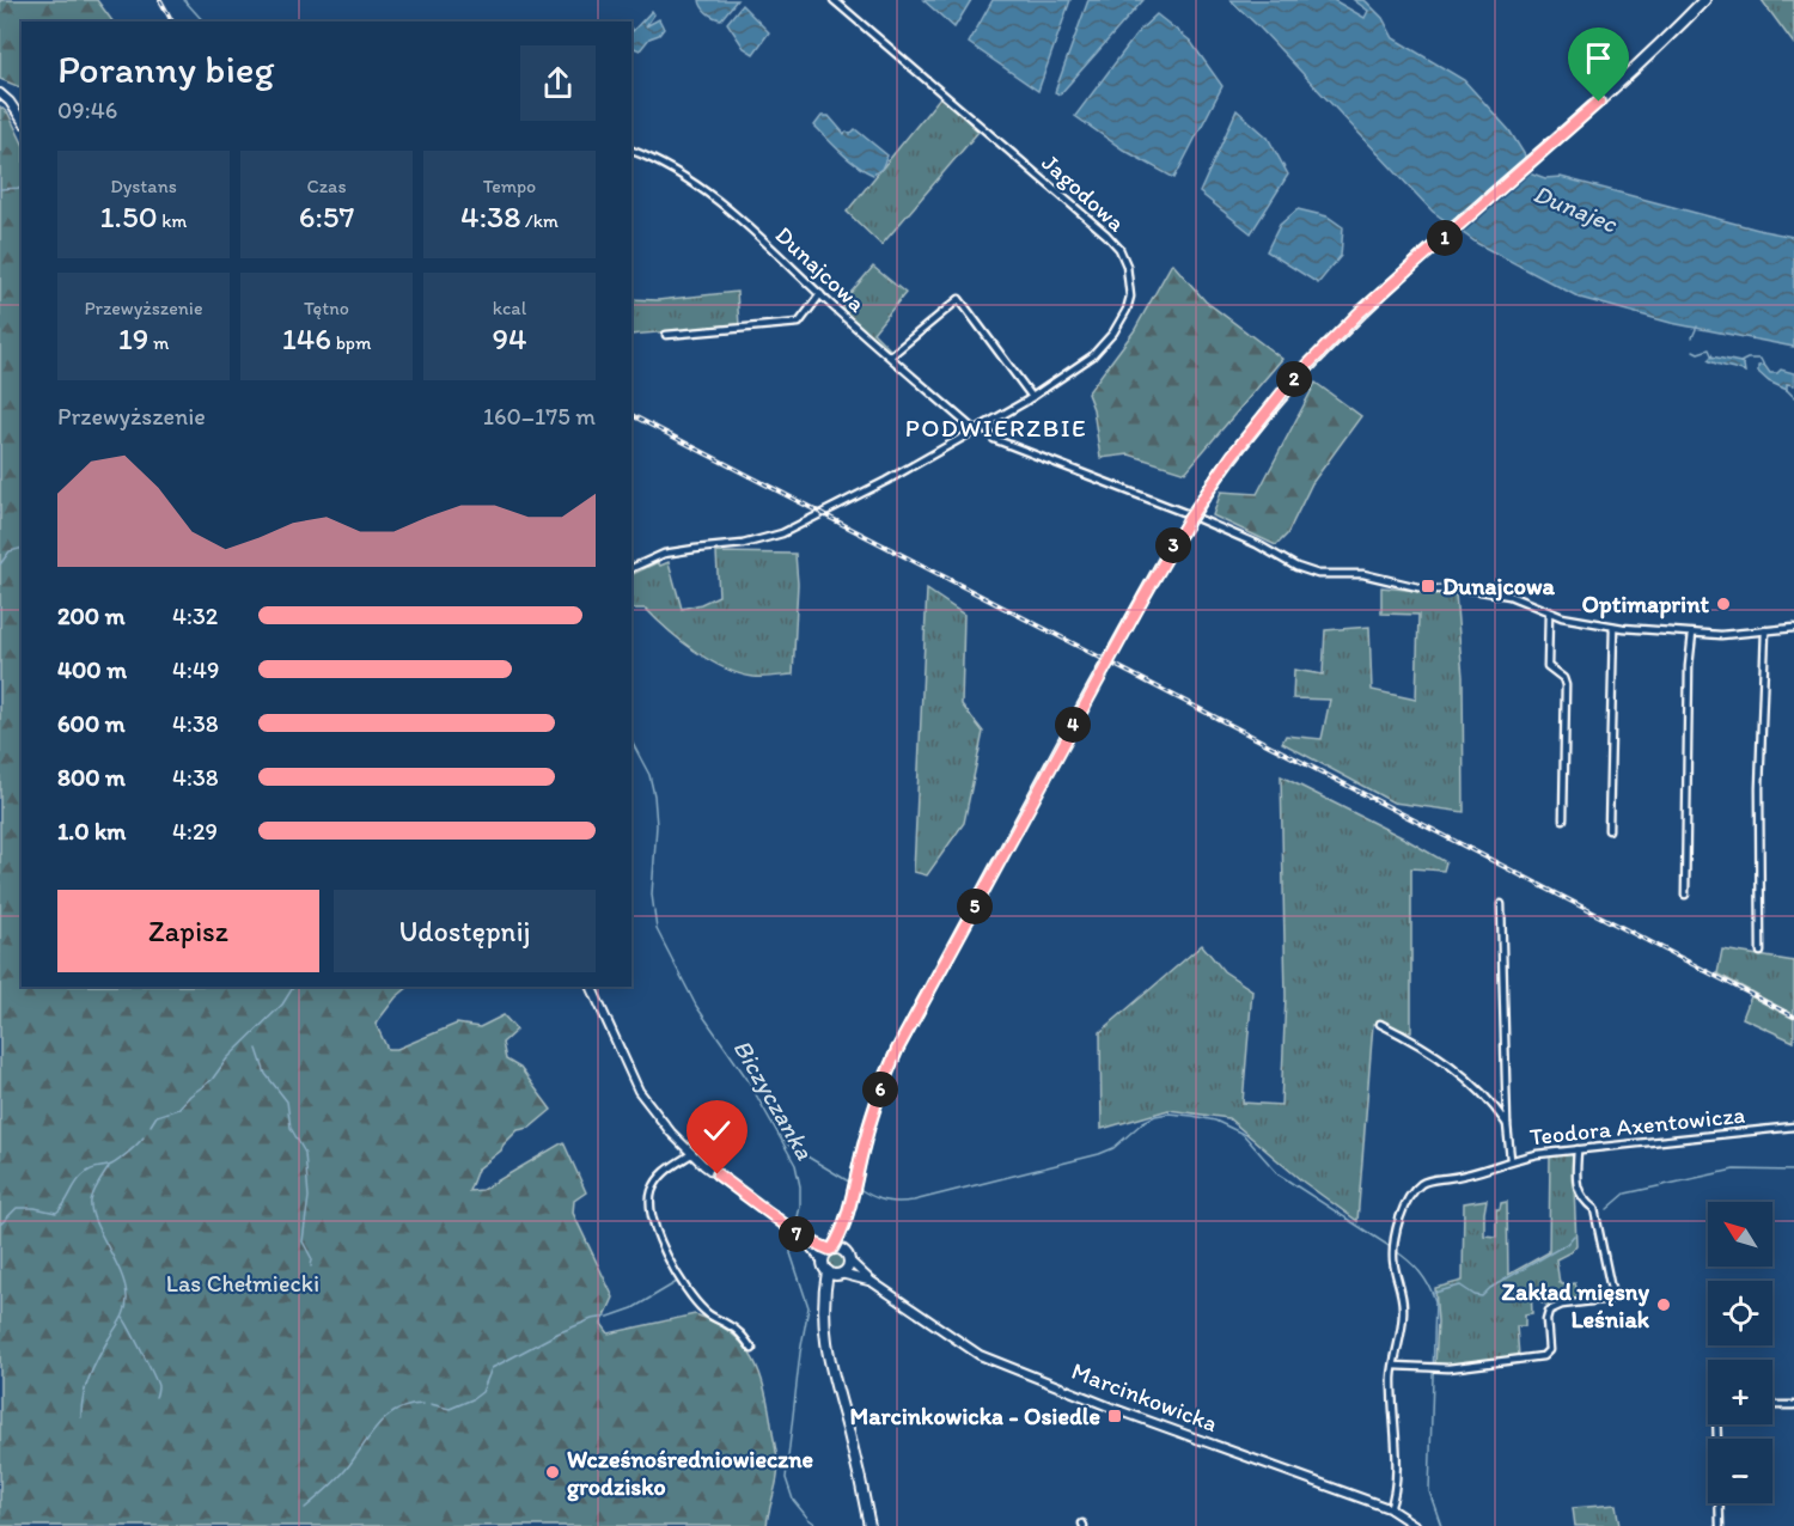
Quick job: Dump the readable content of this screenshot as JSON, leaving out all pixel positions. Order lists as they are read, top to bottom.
{
  "streets": {
    "street": [
      "Jagodowa",
      "Dunajcowa",
      "Teodora Axentowicza",
      "Marcinkowicka"
    ]
  },
  "crossings": [
    ["Jagodowa", "Dunajcowa"],
    ["Teodora Axentowicza", "Marcinkowicka"]
  ],
  "districts": ["PODWIERZBIE"],
  "water": ["Dunajec", "Biczyczanka"],
  "parks": ["Las Chełmiecki"],
  "places": {
    "transit": ["Dunajcowa", "Marcinkowicka - Osiedle"],
    "other": ["Optimaprint", "Zakład mięsny Leśniak", "Wcześnośredniowieczne grodzisko"]
  },
  "north": "top left",
  "page": {
    "heading": ["Poranny bieg", "09:46"],
    "stats": [
      ["Dystans", "1.50 km"],
      ["Czas", "6:57"],
      ["Tempo", "4:38 /km"],
      ["Przewyższenie", "19 m"],
      ["Tętno", "146 bpm"],
      ["kcal", "94"]
    ],
    "pins": [
      "1",
      "2",
      "3",
      "4",
      "5",
      "6",
      "7"
    ],
    "chart": ["Przewyższenie", "160–175 m"],
    "list": [
      {
        "name": "200 m",
        "note": "4:32"
      },
      {
        "name": "400 m",
        "note": "4:49"
      },
      {
        "name": "600 m",
        "note": "4:38"
      },
      {
        "name": "800 m",
        "note": "4:38"
      },
      {
        "name": "1.0 km",
        "note": "4:29"
      }
    ],
    "buttons": ["Zapisz", "Udostępnij"],
    "map_buttons": ["+", "−"]
  }
}
